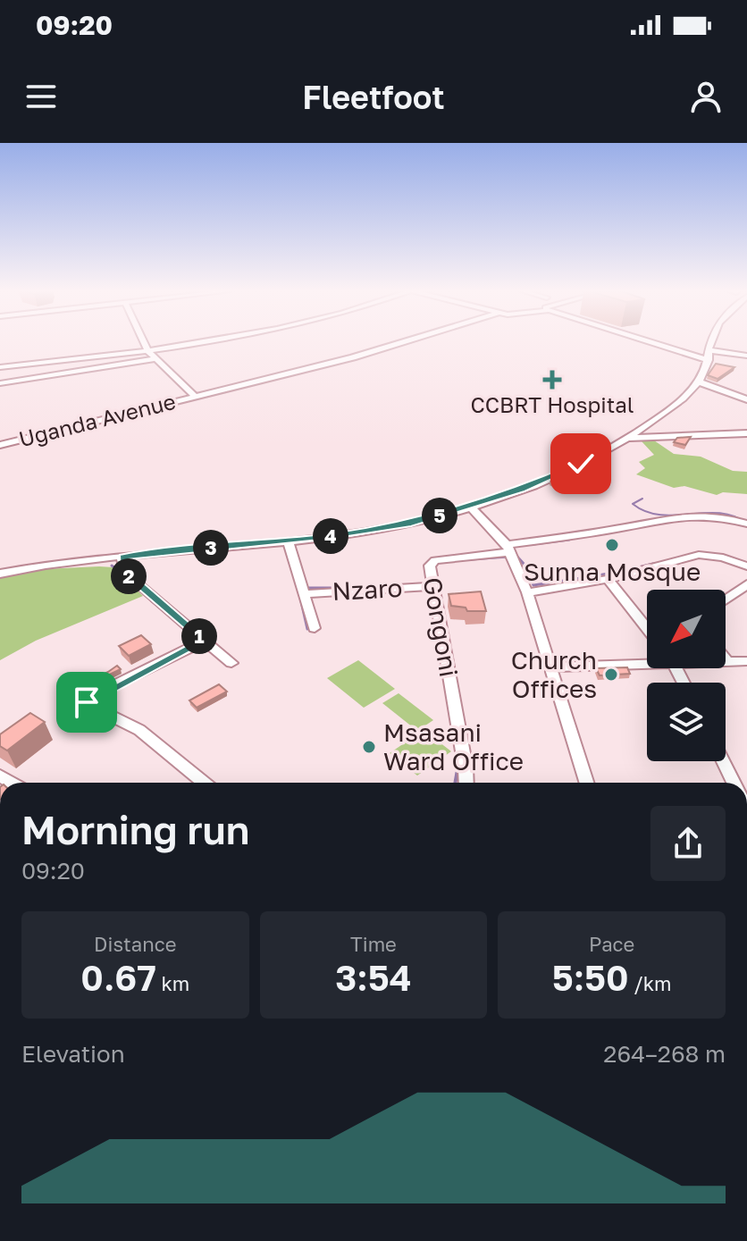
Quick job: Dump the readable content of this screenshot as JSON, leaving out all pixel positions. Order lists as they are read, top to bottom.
{
  "streets": {
    "street": ["Uganda Avenue", "Nzaro", "Gongoni"]
  },
  "crossings": [
    ["Nzaro", "Gongoni"]
  ],
  "places": {
    "health": ["CCBRT Hospital"],
    "other": ["Sunna Mosque", "Church Offices", "Msasani Ward Office"]
  },
  "north": "bottom left",
  "page": {
    "status": "09:20",
    "header": "Fleetfoot",
    "pins": [
      "5",
      "4",
      "3",
      "2",
      "1"
    ],
    "heading": ["Morning run", "09:20"],
    "stats": [
      ["Distance", "0.67 km"],
      ["Time", "3:54"],
      ["Pace", "5:50 /km"]
    ],
    "chart": ["Elevation", "264–268 m"]
  }
}
